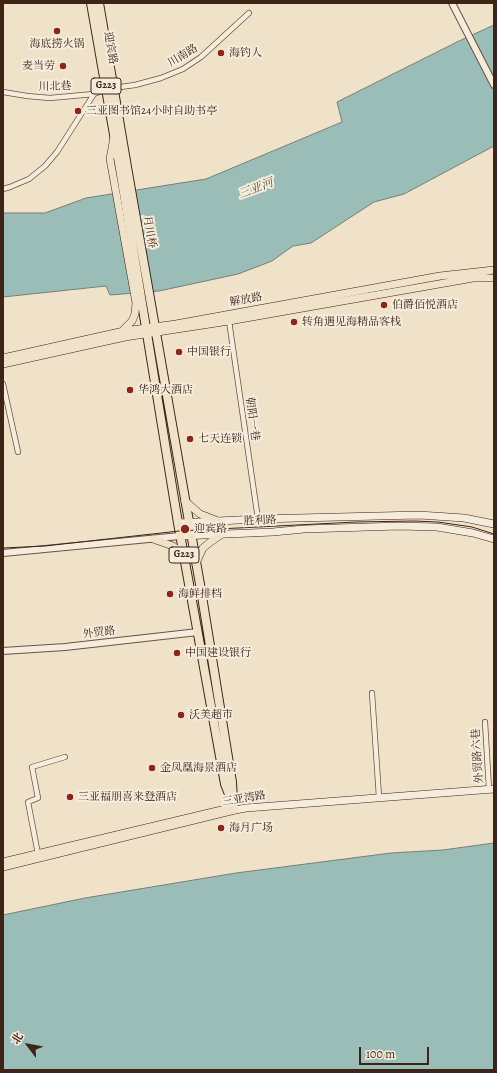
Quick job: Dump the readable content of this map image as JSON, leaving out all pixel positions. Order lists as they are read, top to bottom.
{
  "streets": {
    "highway": ["迎宾路", "G223", "月川桥"],
    "main road": ["解放路", "胜利路", "三亚湾路"],
    "street": [
      "川南路",
      "川北巷",
      "朝阳一巷",
      "外贸路",
      "外贸路六巷"
    ]
  },
  "crossings": [
    ["迎宾路", "川南路"],
    ["迎宾路", "川北巷"],
    ["迎宾路", "月川桥"],
    ["川南路", "川北巷"],
    ["G223", "月川桥"],
    ["G223", "解放路"],
    ["G223", "胜利路"],
    ["G223", "外贸路"],
    ["G223", "三亚湾路"],
    ["月川桥", "解放路"],
    ["解放路", "朝阳一巷"],
    ["朝阳一巷", "胜利路"],
    ["外贸路六巷", "三亚湾路"]
  ],
  "water": ["三亚河"],
  "places": [
    "海底捞火锅",
    "海钓人",
    "麦当劳",
    "三亚图书馆24小时自助书亭",
    "伯爵佰悦酒店",
    "转角遇见海精品客栈",
    "中国银行",
    "华鸿大酒店",
    "七天连锁",
    "迎宾路",
    "海鲜排档",
    "中国建设银行",
    "沃美超市",
    "金凤凰海景酒店",
    "三亚福朋喜来登酒店",
    "海月广场"
  ],
  "scale_bar": "100 m",
  "north": "top left"
}
